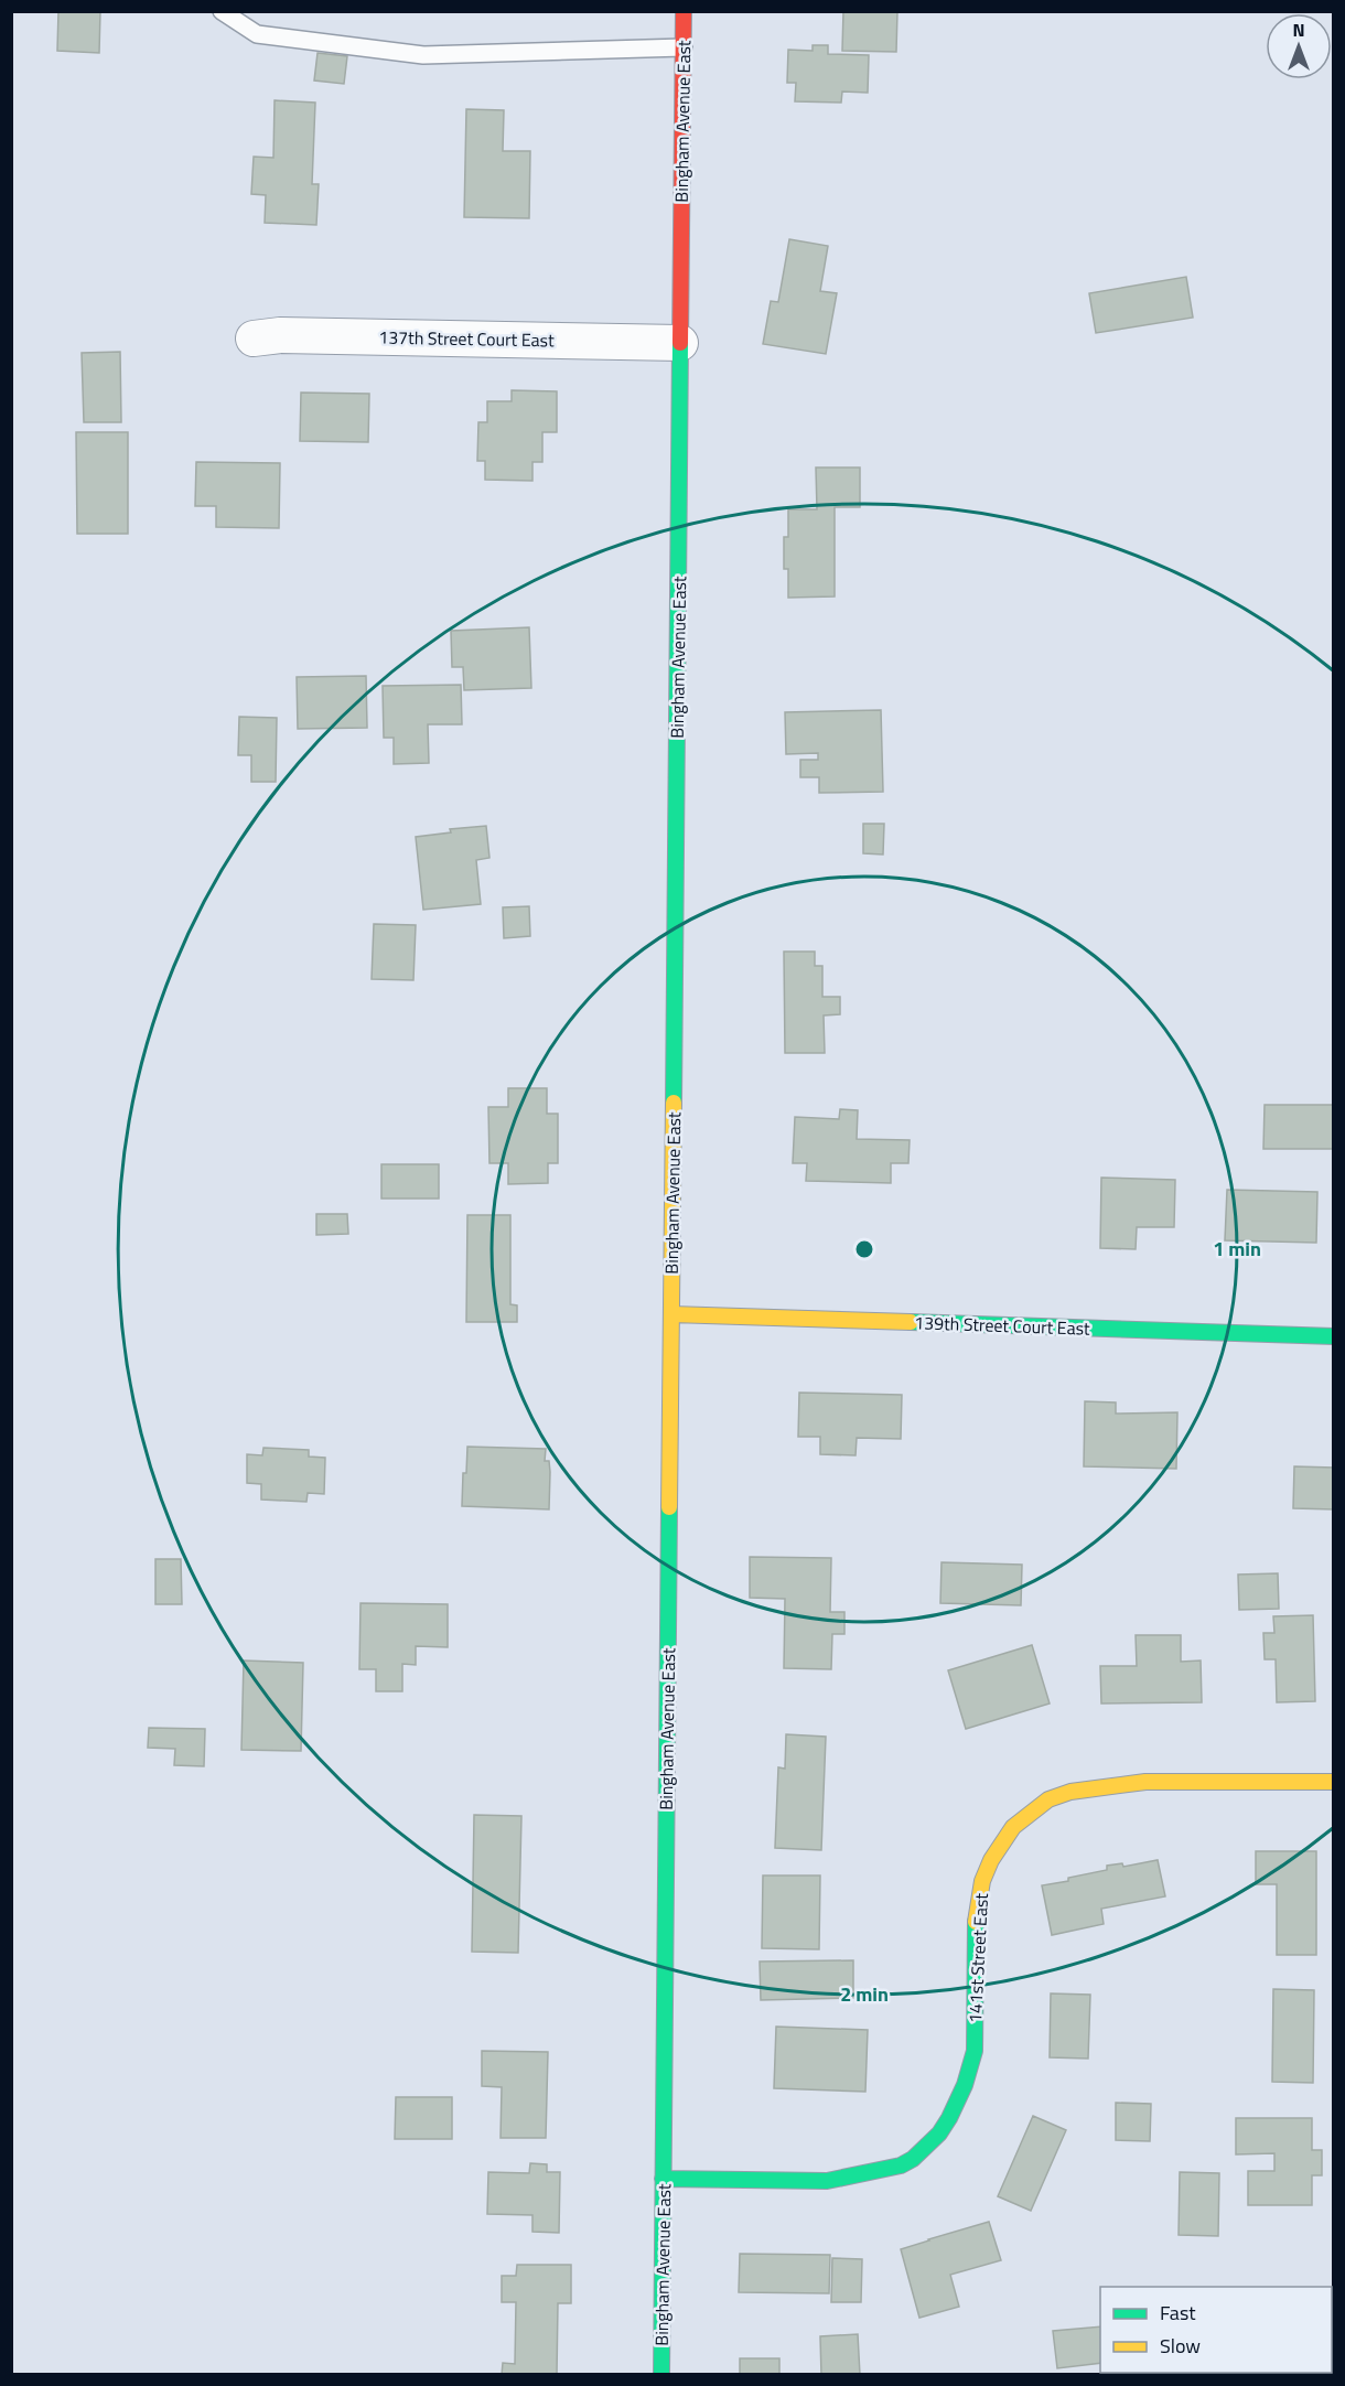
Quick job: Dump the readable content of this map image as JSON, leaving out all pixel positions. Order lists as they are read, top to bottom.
{
  "streets": {
    "street": [
      "Bingham Avenue East",
      "137th Street Court East",
      "139th Street Court East",
      "141st Street East"
    ]
  },
  "crossings": [
    ["Bingham Avenue East", "137th Street Court East"],
    ["Bingham Avenue East", "139th Street Court East"],
    ["Bingham Avenue East", "141st Street East"]
  ],
  "legend": ["Fast", "Slow"],
  "north": "top",
  "rings": ["1 min", "2 min"]
}
